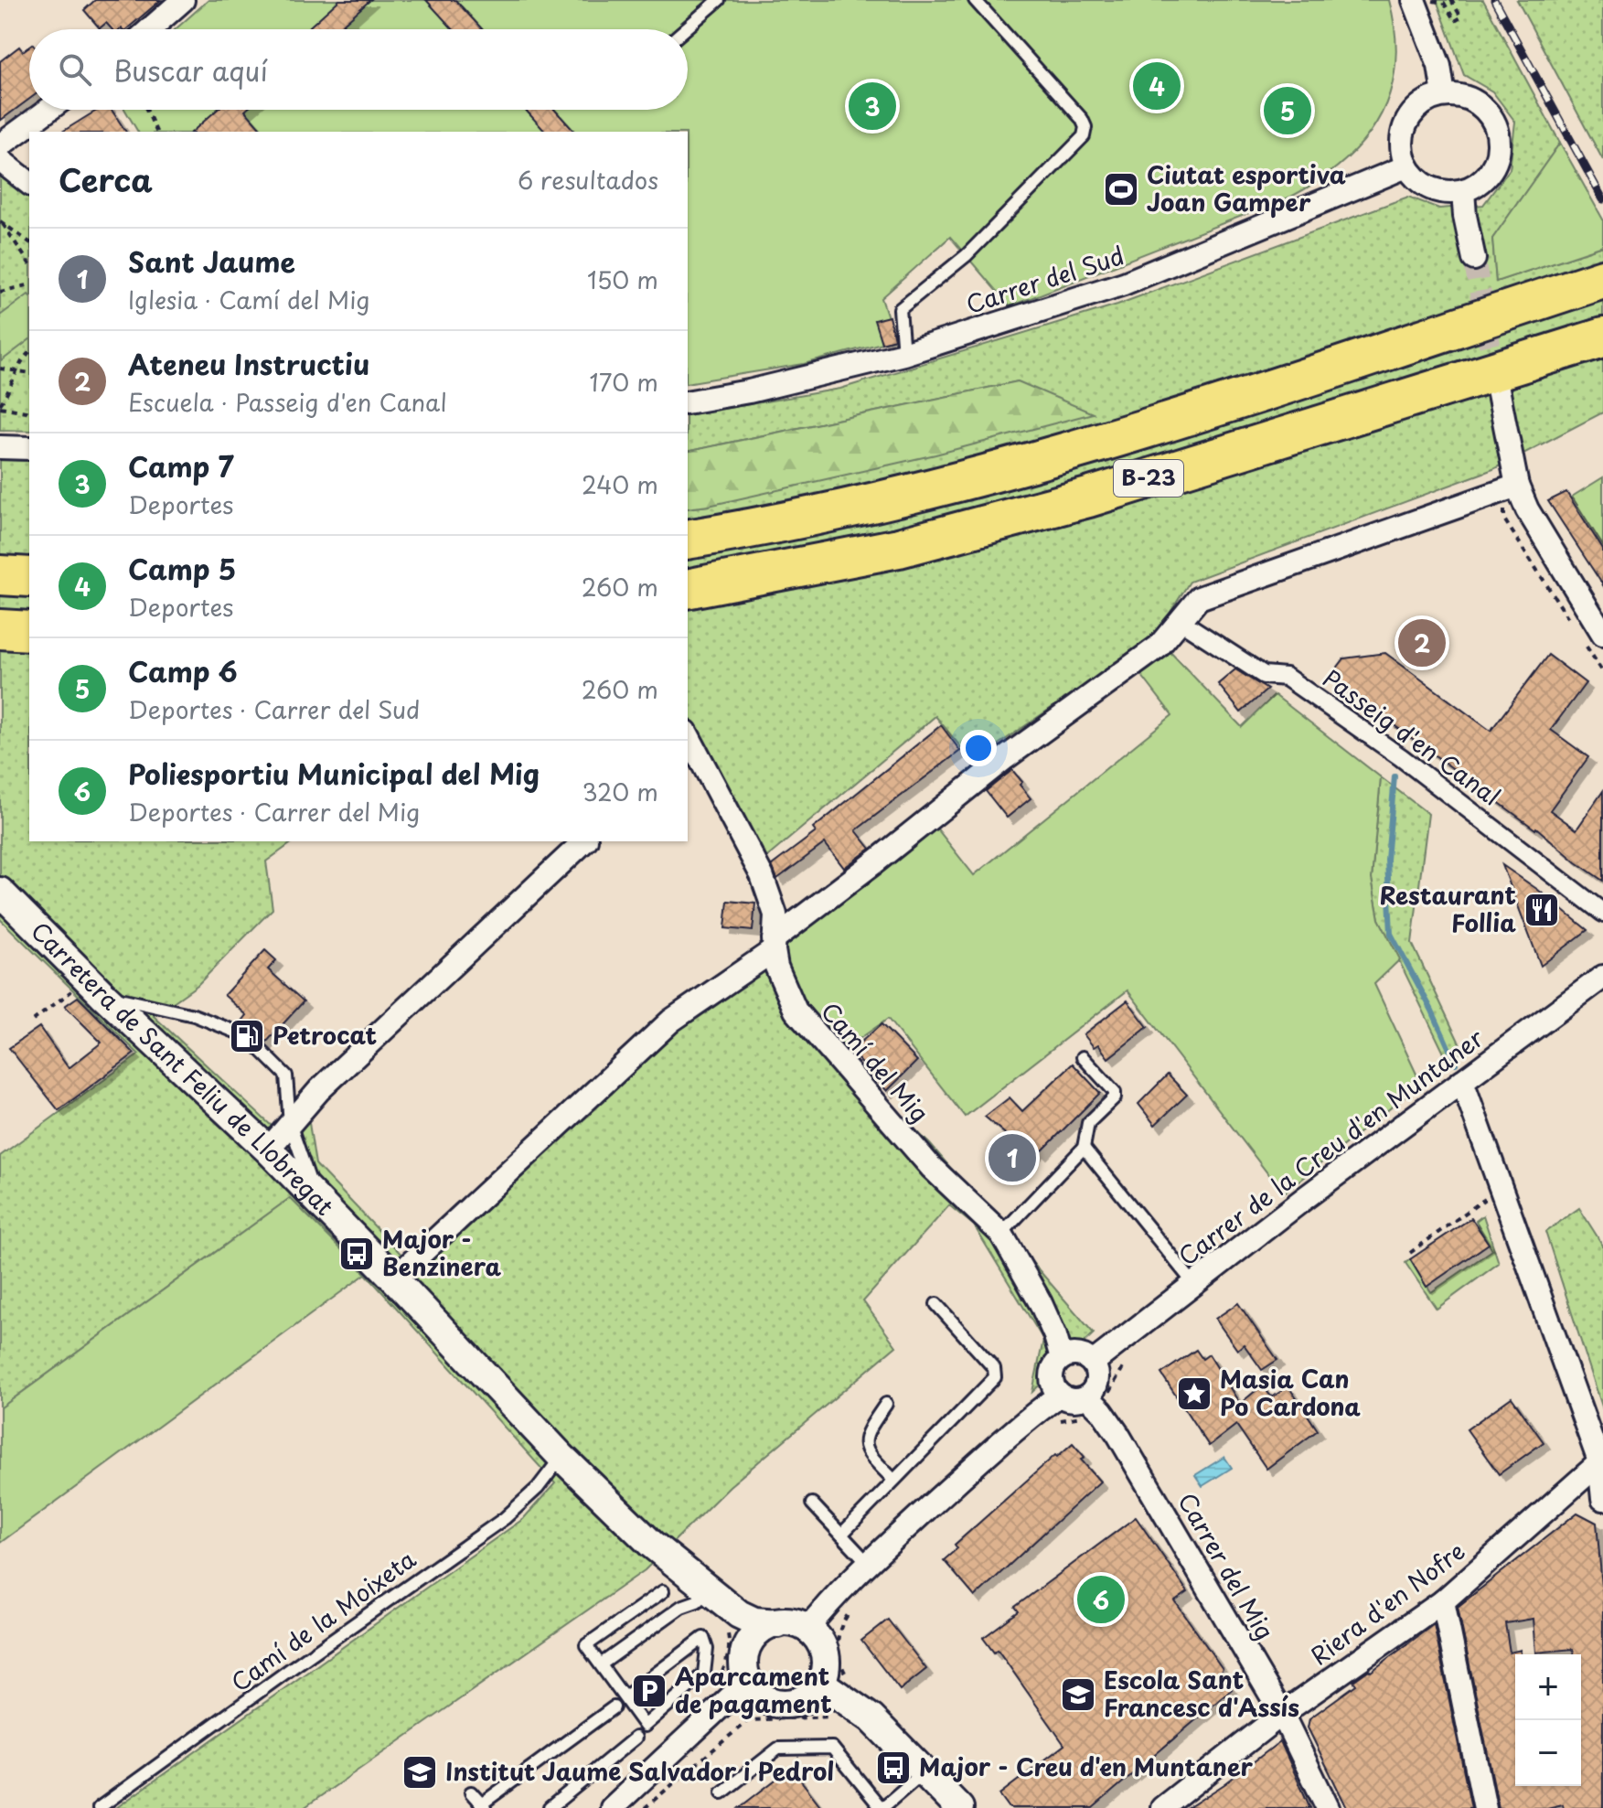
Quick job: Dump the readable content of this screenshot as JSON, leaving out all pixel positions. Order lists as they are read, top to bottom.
{
  "streets": {
    "highway": ["B-23"],
    "street": [
      "Carrer del Sud",
      "Passeig d'en Canal",
      "Camí del Mig",
      "Carretera de Sant Feliu de Llobregat",
      "Carrer de la Creu d'en Muntaner",
      "Carrer del Mig",
      "Riera d'en Nofre"
    ],
    "lane": ["Camí de la Moixeta"]
  },
  "crossings": [
    ["Camí del Mig", "Carrer de la Creu d'en Muntaner"],
    ["Camí del Mig", "Carrer del Mig"],
    ["Carretera de Sant Feliu de Llobregat", "Camí de la Moixeta"],
    ["Carrer de la Creu d'en Muntaner", "Carrer del Mig"],
    ["Carrer del Mig", "Riera d'en Nofre"]
  ],
  "places": {
    "sports": ["Ciutat esportiva Joan Gamper"],
    "restaurant": ["Restaurant Follia"],
    "fuel station": ["Petrocat"],
    "bus stop": ["Major - Benzinera", "Major - Creu d'en Muntaner"],
    "place": ["Masia Can Po Cardona"],
    "parking": ["Aparcament de pagament"],
    "school or university": ["Escola Sant Francesc d'Assís", "Institut Jaume Salvador i Pedrol"]
  },
  "page": {
    "search": "Buscar aquí",
    "pins": [
      "4",
      "3",
      "5",
      "2",
      "1",
      "6"
    ],
    "heading": ["Cerca", "6 resultados"],
    "list": [
      {
        "mark": "1",
        "name": "Sant Jaume",
        "note": "Iglesia · Camí del Mig",
        "value": "150 m"
      },
      {
        "mark": "2",
        "name": "Ateneu Instructiu",
        "note": "Escuela · Passeig d'en Canal",
        "value": "170 m"
      },
      {
        "mark": "3",
        "name": "Camp 7",
        "note": "Deportes",
        "value": "240 m"
      },
      {
        "mark": "4",
        "name": "Camp 5",
        "note": "Deportes",
        "value": "260 m"
      },
      {
        "mark": "5",
        "name": "Camp 6",
        "note": "Deportes · Carrer del Sud",
        "value": "260 m"
      },
      {
        "mark": "6",
        "name": "Poliesportiu Municipal del Mig",
        "note": "Deportes · Carrer del Mig",
        "value": "320 m"
      }
    ],
    "map_buttons": ["+", "−"]
  }
}
